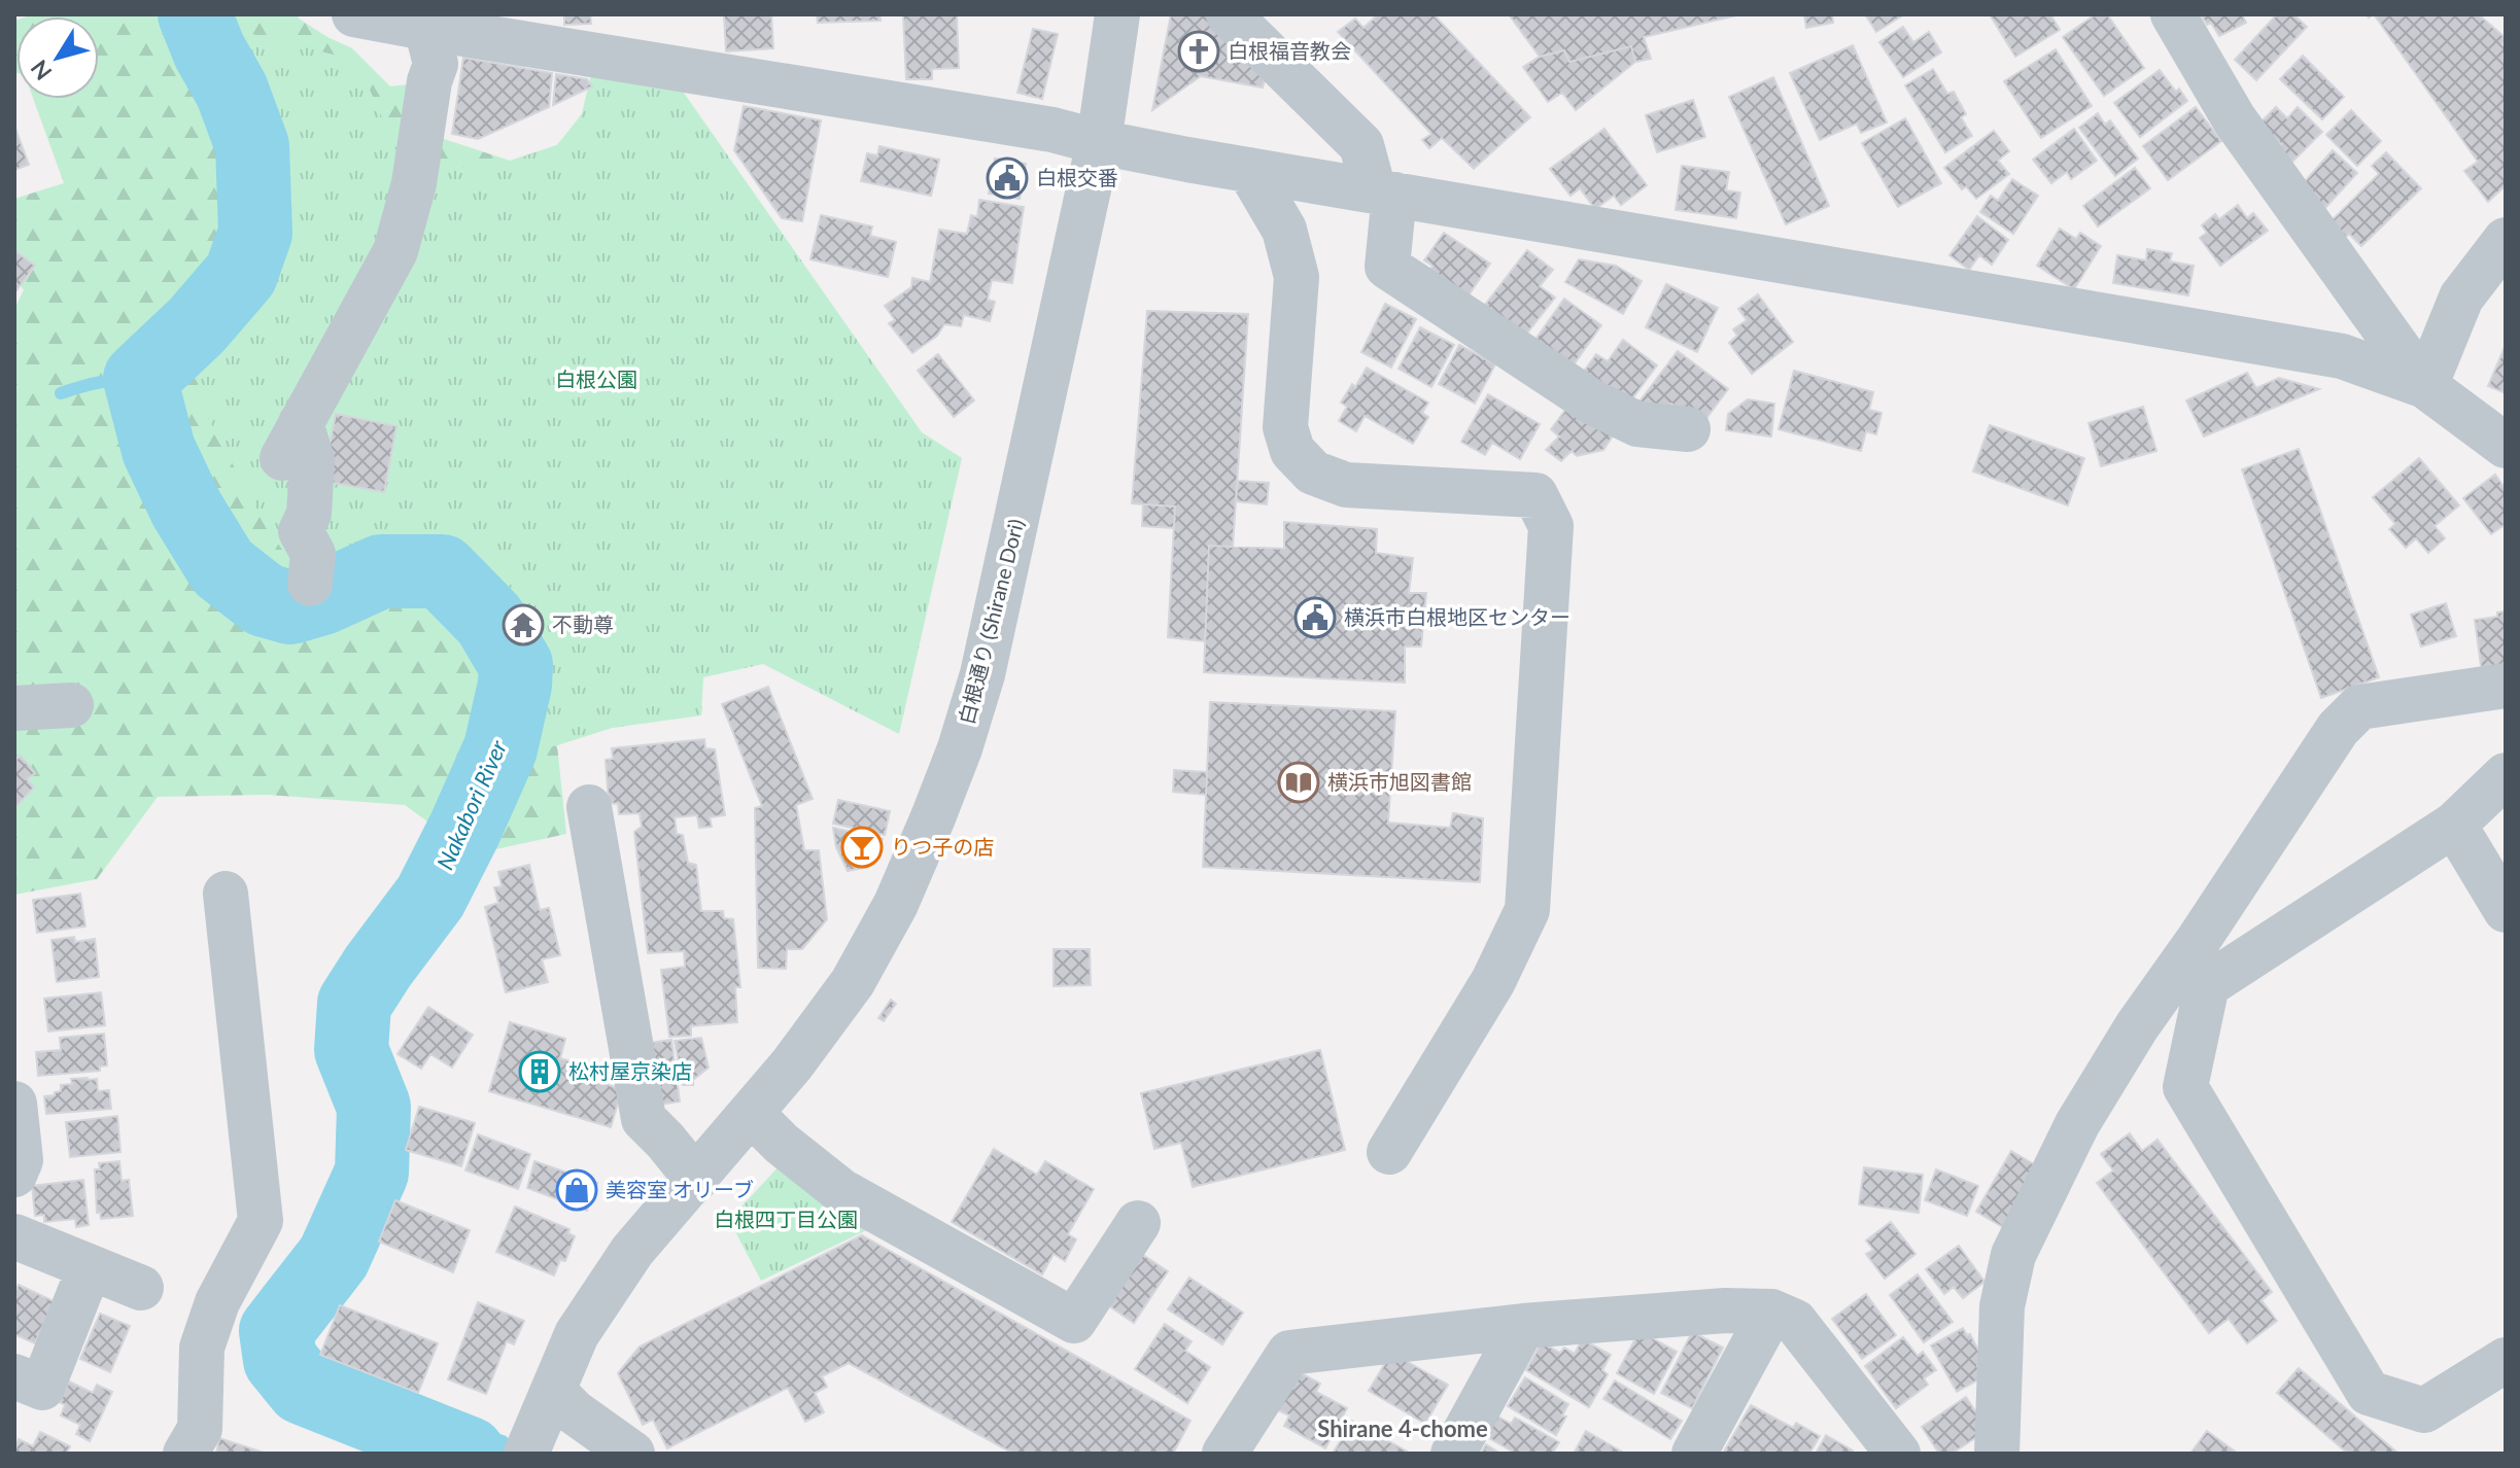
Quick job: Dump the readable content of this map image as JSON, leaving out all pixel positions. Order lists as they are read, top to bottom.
{
  "streets": {
    "street": ["白根通り (Shirane Dori)"]
  },
  "districts": ["Shirane 4-chome"],
  "water": ["Nakabori River"],
  "parks": ["白根公園", "白根四丁目公園"],
  "places": {
    "church": ["白根福音教会"],
    "public building": ["白根交番", "横浜市白根地区センター"],
    "temple": ["不動尊"],
    "library": ["横浜市旭図書館"],
    "bar": ["りつ子の店"],
    "building": ["松村屋京染店"],
    "shop": ["美容室 オリーブ"]
  },
  "north": "bottom left"
}
